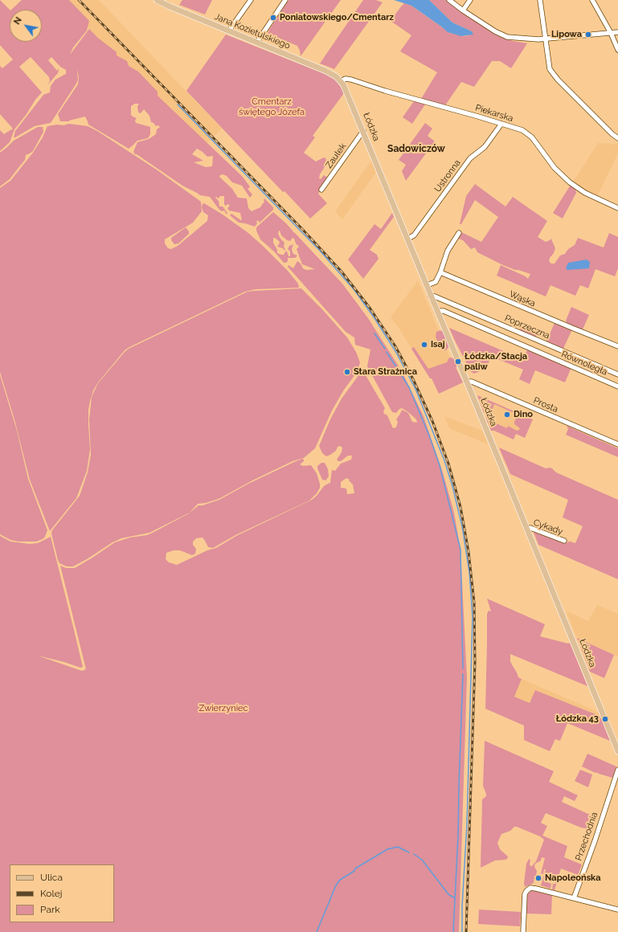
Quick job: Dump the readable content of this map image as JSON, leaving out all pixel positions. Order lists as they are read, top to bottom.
{
  "streets": {
    "main road": ["Jana Kozietulskiego", "Łódzka"],
    "street": [
      "Piekarska",
      "Zaułek",
      "Ustronna",
      "Wąska",
      "Poprzeczna",
      "Równoległa",
      "Prosta",
      "Cykady",
      "Przechodnia"
    ]
  },
  "crossings": [
    ["Jana Kozietulskiego", "Piekarska"],
    ["Jana Kozietulskiego", "Łódzka"],
    ["Piekarska", "Łódzka"],
    ["Piekarska", "Ustronna"],
    ["Łódzka", "Zaułek"],
    ["Łódzka", "Ustronna"],
    ["Łódzka", "Poprzeczna"],
    ["Łódzka", "Równoległa"],
    ["Łódzka", "Prosta"],
    ["Łódzka", "Cykady"]
  ],
  "districts": ["Sadowiczów"],
  "parks": ["Cmentarz świętego Józefa", "Zwierzyniec"],
  "places": [
    "Poniatowskiego/Cmentarz",
    "Lipowa",
    "Isaj",
    "Łódzka/Stacja paliw",
    "Stara Strażnica",
    "Dino",
    "Łódzka 43",
    "Napoleońska"
  ],
  "legend": ["Ulica", "Kolej", "Park"],
  "north": "top left"
}
